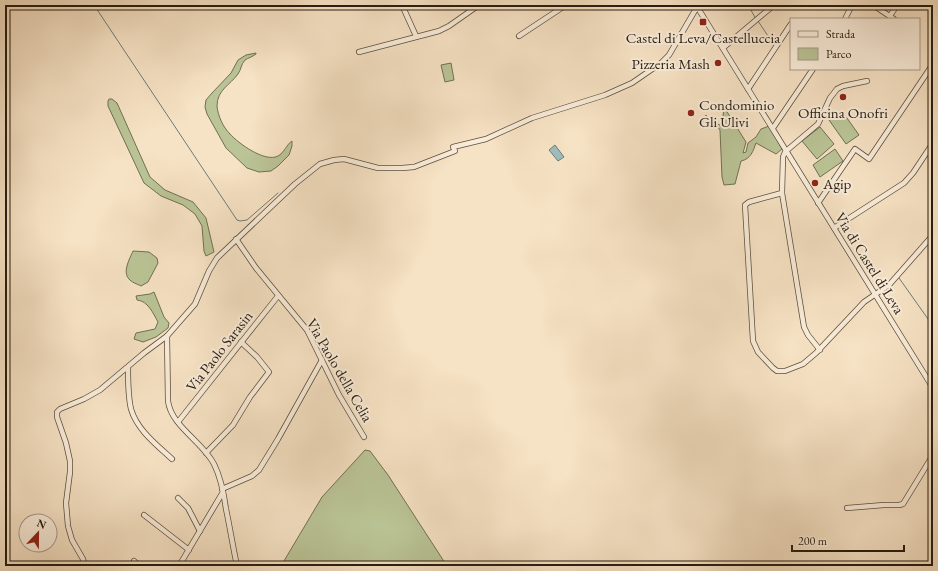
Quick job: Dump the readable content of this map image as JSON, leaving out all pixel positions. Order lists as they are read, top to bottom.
{
  "streets": {
    "street": ["Via di Castel di Leva", "Via Paolo Sarasin", "Via Paolo della Celia"]
  },
  "crossings": [
    ["Via Paolo Sarasin", "Via Paolo della Celia"]
  ],
  "places": {
    "transit": ["Castel di Leva/Castelluccia"],
    "other": [
      "Pizzeria Mash",
      "Officina Onofri",
      "Condominio Gli Ulivi",
      "Agip"
    ]
  },
  "legend": ["Strada", "Parco"],
  "scale_bar": "200 m",
  "north": "top"
}
